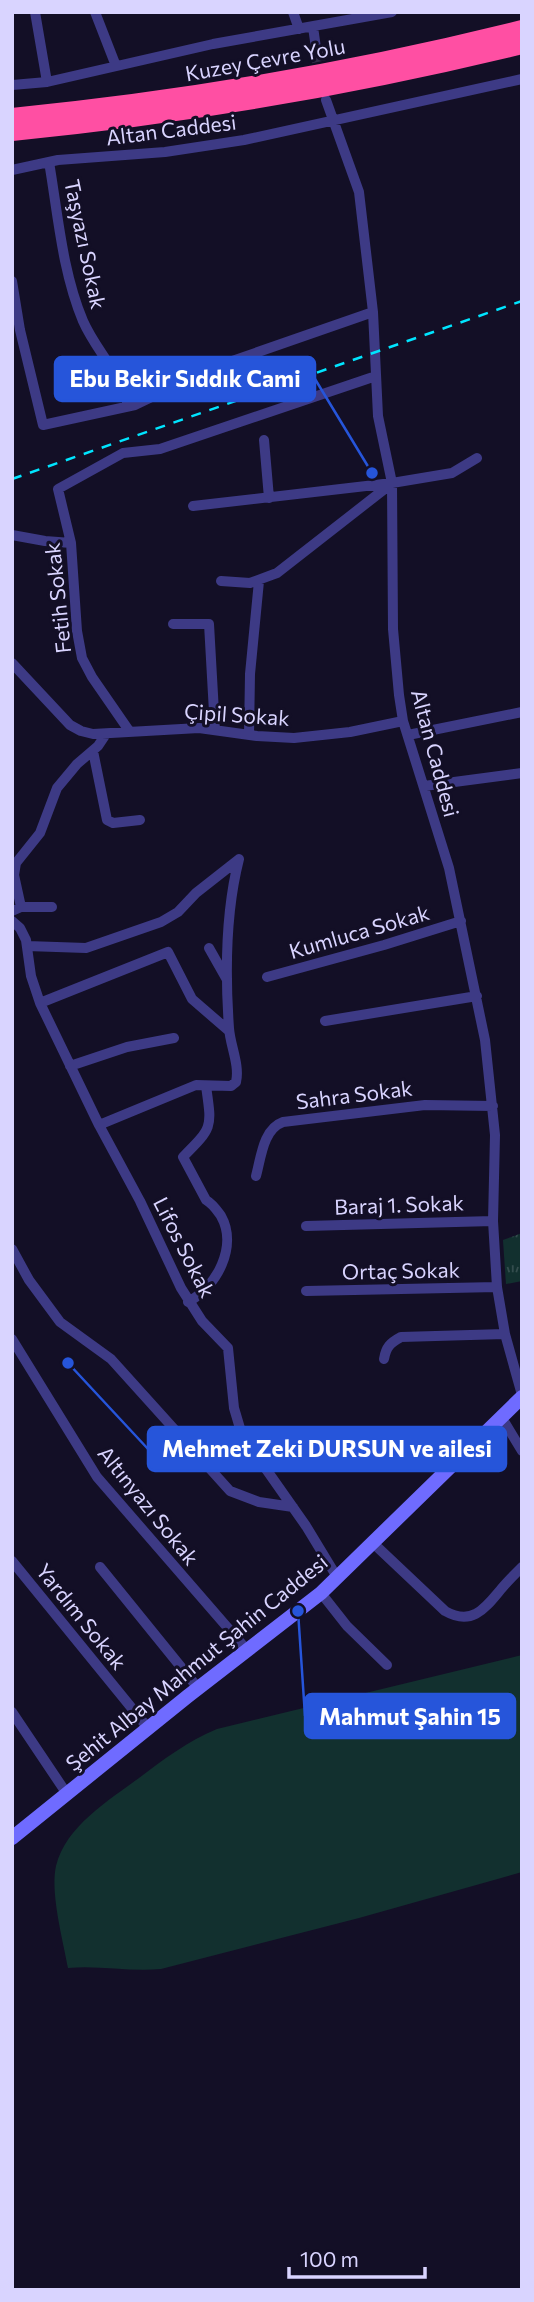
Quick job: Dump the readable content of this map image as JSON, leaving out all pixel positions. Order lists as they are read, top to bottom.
{
  "streets": {
    "highway": ["Kuzey Çevre Yolu"],
    "street": [
      "Altan Caddesi",
      "Taşyazı Sokak",
      "Fetih Sokak",
      "Çipil Sokak",
      "Kumluca Sokak",
      "Sahra Sokak",
      "Baraj 1. Sokak",
      "Lifos Sokak",
      "Ortaç Sokak",
      "Altınyazı Sokak",
      "Yardım Sokak",
      "Şehit Albay Mahmut Şahin Caddesi"
    ]
  },
  "crossings": [
    ["Altan Caddesi", "Taşyazı Sokak"],
    ["Altan Caddesi", "Fetih Sokak"],
    ["Altan Caddesi", "Çipil Sokak"],
    ["Altan Caddesi", "Kumluca Sokak"],
    ["Altan Caddesi", "Sahra Sokak"],
    ["Altan Caddesi", "Baraj 1. Sokak"],
    ["Altan Caddesi", "Ortaç Sokak"],
    ["Altan Caddesi", "Şehit Albay Mahmut Şahin Caddesi"],
    ["Fetih Sokak", "Çipil Sokak"],
    ["Lifos Sokak", "Şehit Albay Mahmut Şahin Caddesi"],
    ["Altınyazı Sokak", "Şehit Albay Mahmut Şahin Caddesi"],
    ["Yardım Sokak", "Şehit Albay Mahmut Şahin Caddesi"]
  ],
  "places": ["Ebu Bekir Sıddık Cami", "Mehmet Zeki DURSUN ve ailesi", "Mahmut Şahin 15"],
  "scale_bar": "100 m"
}
